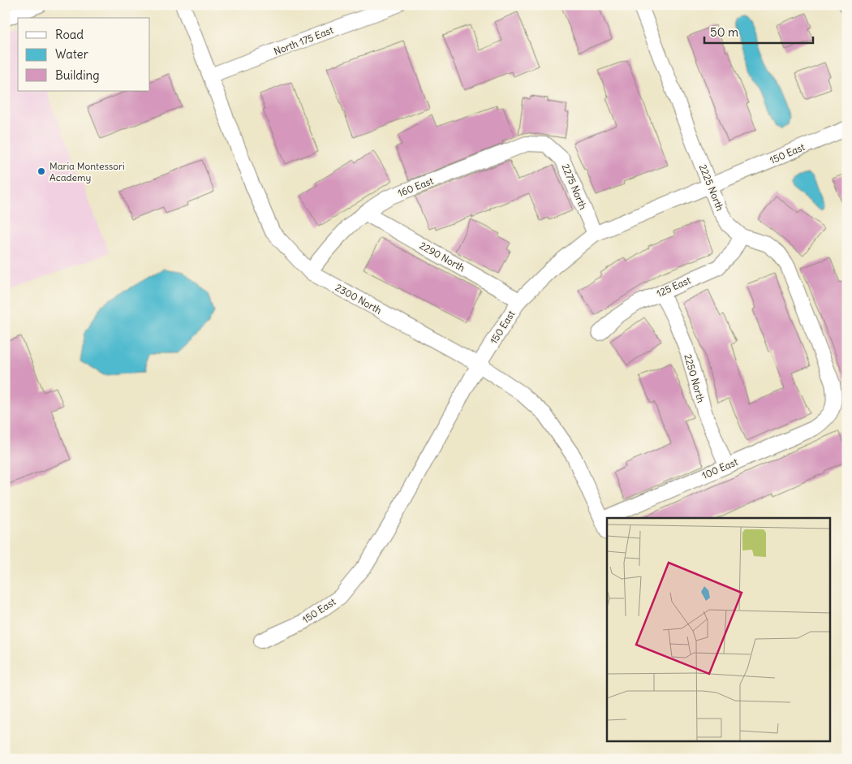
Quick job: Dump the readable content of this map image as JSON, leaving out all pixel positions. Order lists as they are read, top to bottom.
{
  "streets": {
    "street": [
      "North 175 East",
      "150 East",
      "160 East",
      "2275 North",
      "2225 North",
      "2290 North",
      "125 East",
      "2300 North",
      "2250 North",
      "100 East"
    ]
  },
  "crossings": [
    ["North 175 East", "2300 North"],
    ["150 East", "2275 North"],
    ["150 East", "2225 North"],
    ["150 East", "2290 North"],
    ["150 East", "2300 North"],
    ["160 East", "2275 North"],
    ["160 East", "2290 North"],
    ["160 East", "2300 North"],
    ["2225 North", "125 East"],
    ["2225 North", "100 East"],
    ["125 East", "2250 North"],
    ["2300 North", "100 East"],
    ["2250 North", "100 East"]
  ],
  "places": ["Maria Montessori Academy"],
  "legend": ["Road", "Water", "Building"],
  "scale_bar": "50 m"
}
